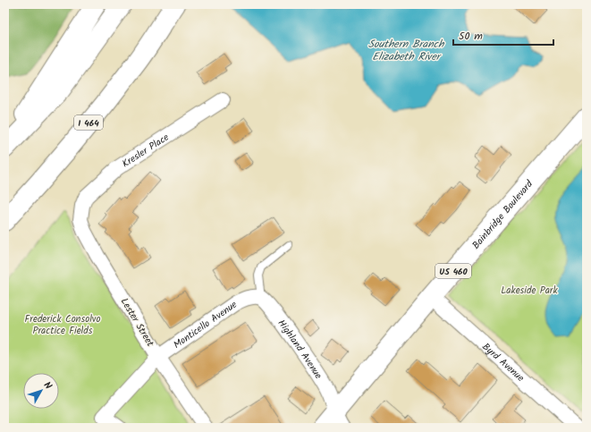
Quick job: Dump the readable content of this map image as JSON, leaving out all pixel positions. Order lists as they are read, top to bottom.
{
  "streets": {
    "main road": ["I 464", "Bainbridge Boulevard", "US 460"],
    "street": [
      "Kresler Place",
      "Lester Street",
      "Monticello Avenue",
      "Highland Avenue",
      "Byrd Avenue"
    ]
  },
  "crossings": [
    ["Kresler Place", "Lester Street"],
    ["Bainbridge Boulevard", "Highland Avenue"],
    ["Bainbridge Boulevard", "Byrd Avenue"],
    ["Lester Street", "Monticello Avenue"],
    ["Monticello Avenue", "Highland Avenue"]
  ],
  "water": ["Southern Branch Elizabeth River"],
  "parks": ["Lakeside Park", "Frederick Consolvo Practice Fields"],
  "scale_bar": "50 m",
  "north": "top right"
}
